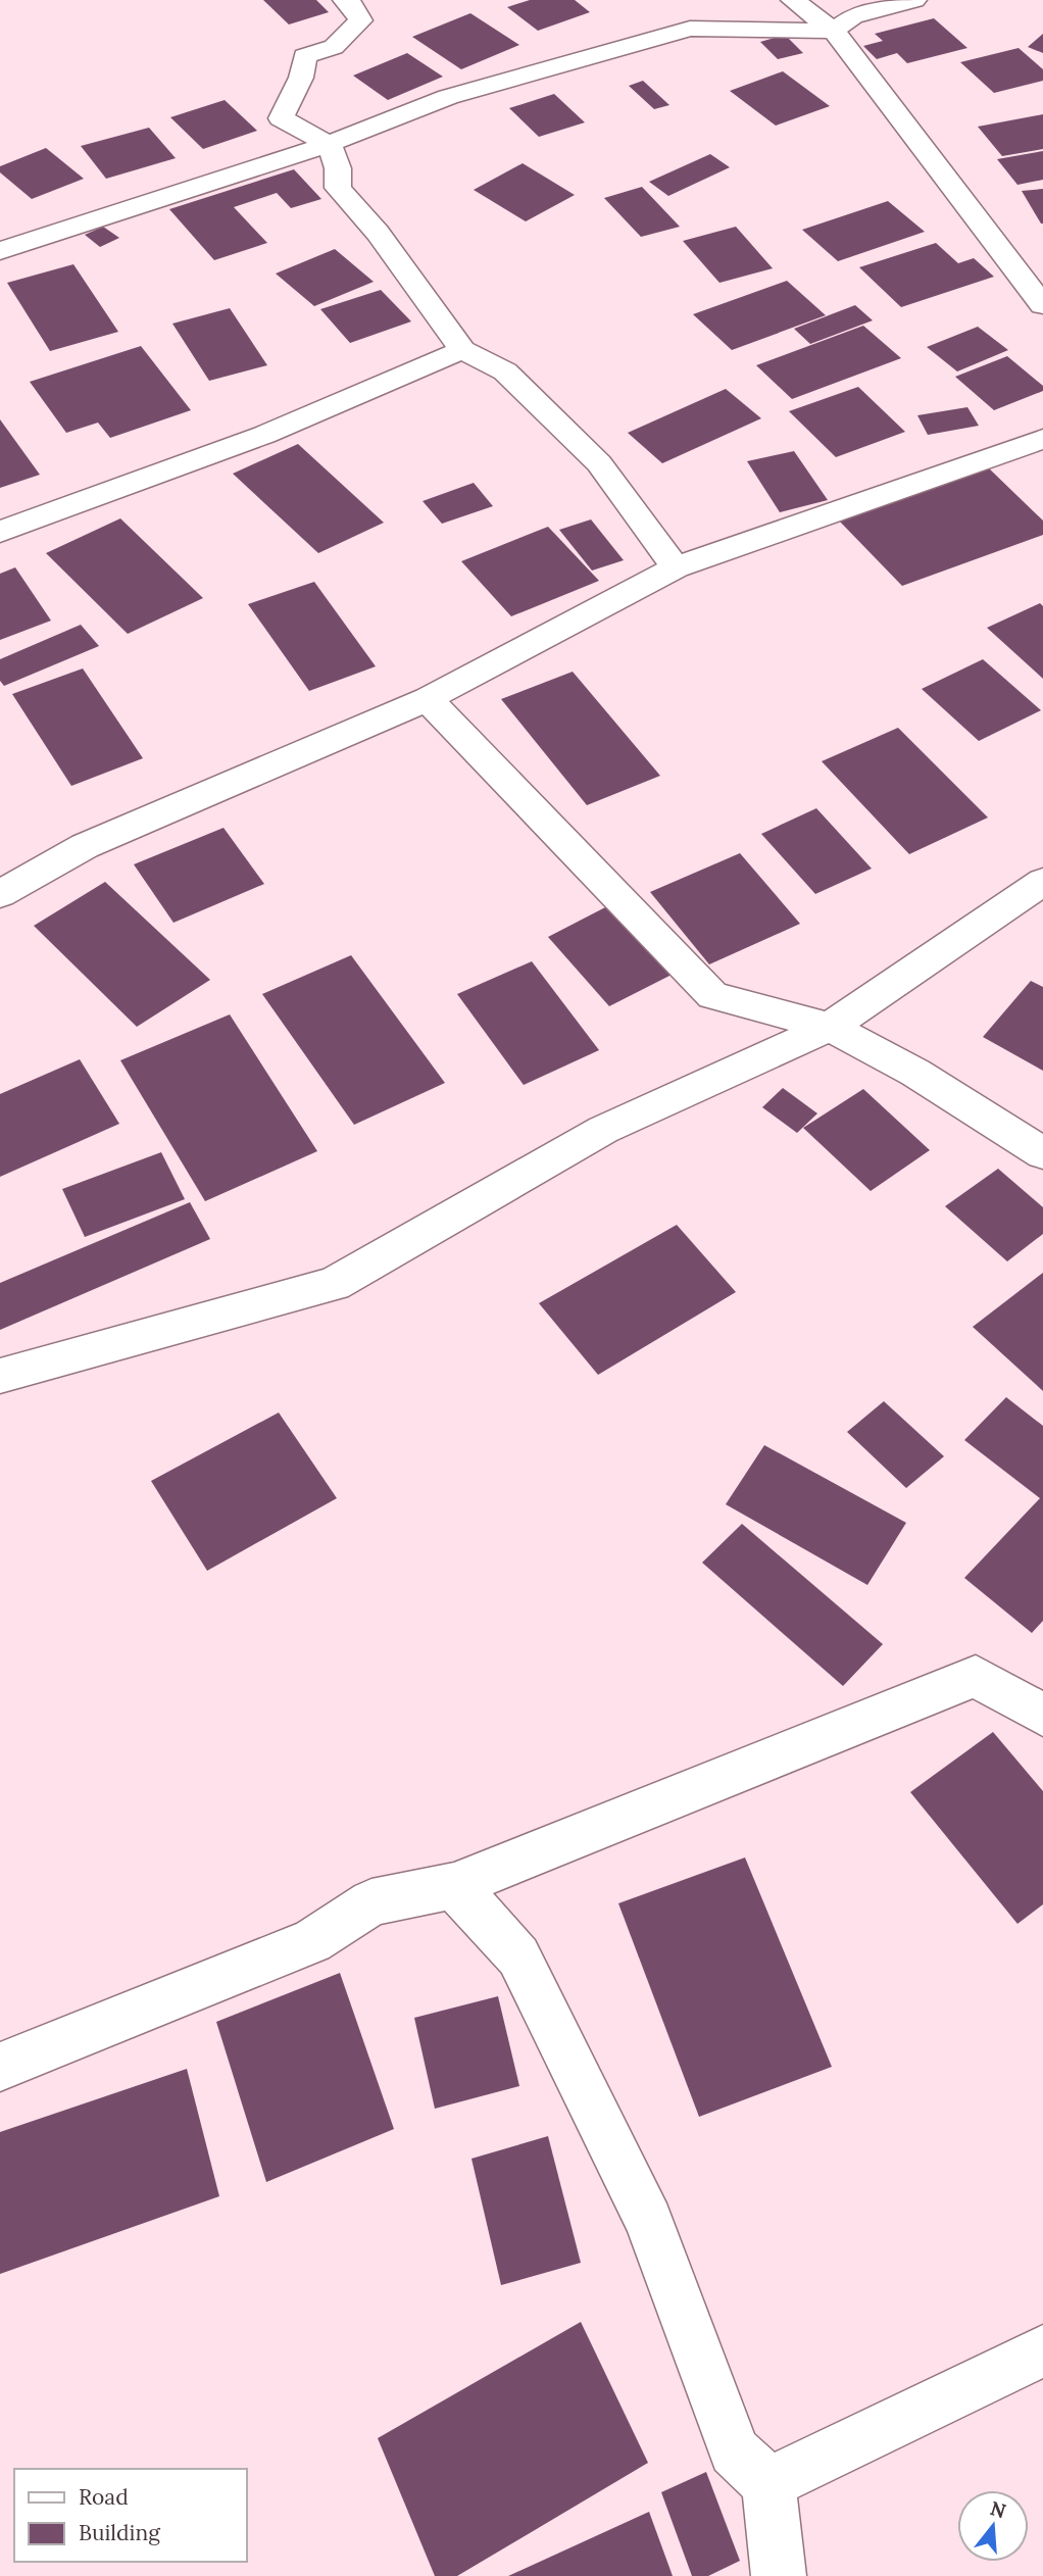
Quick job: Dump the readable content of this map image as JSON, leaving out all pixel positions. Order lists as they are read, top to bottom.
{
  "legend": ["Road", "Building"],
  "north": "top"
}
